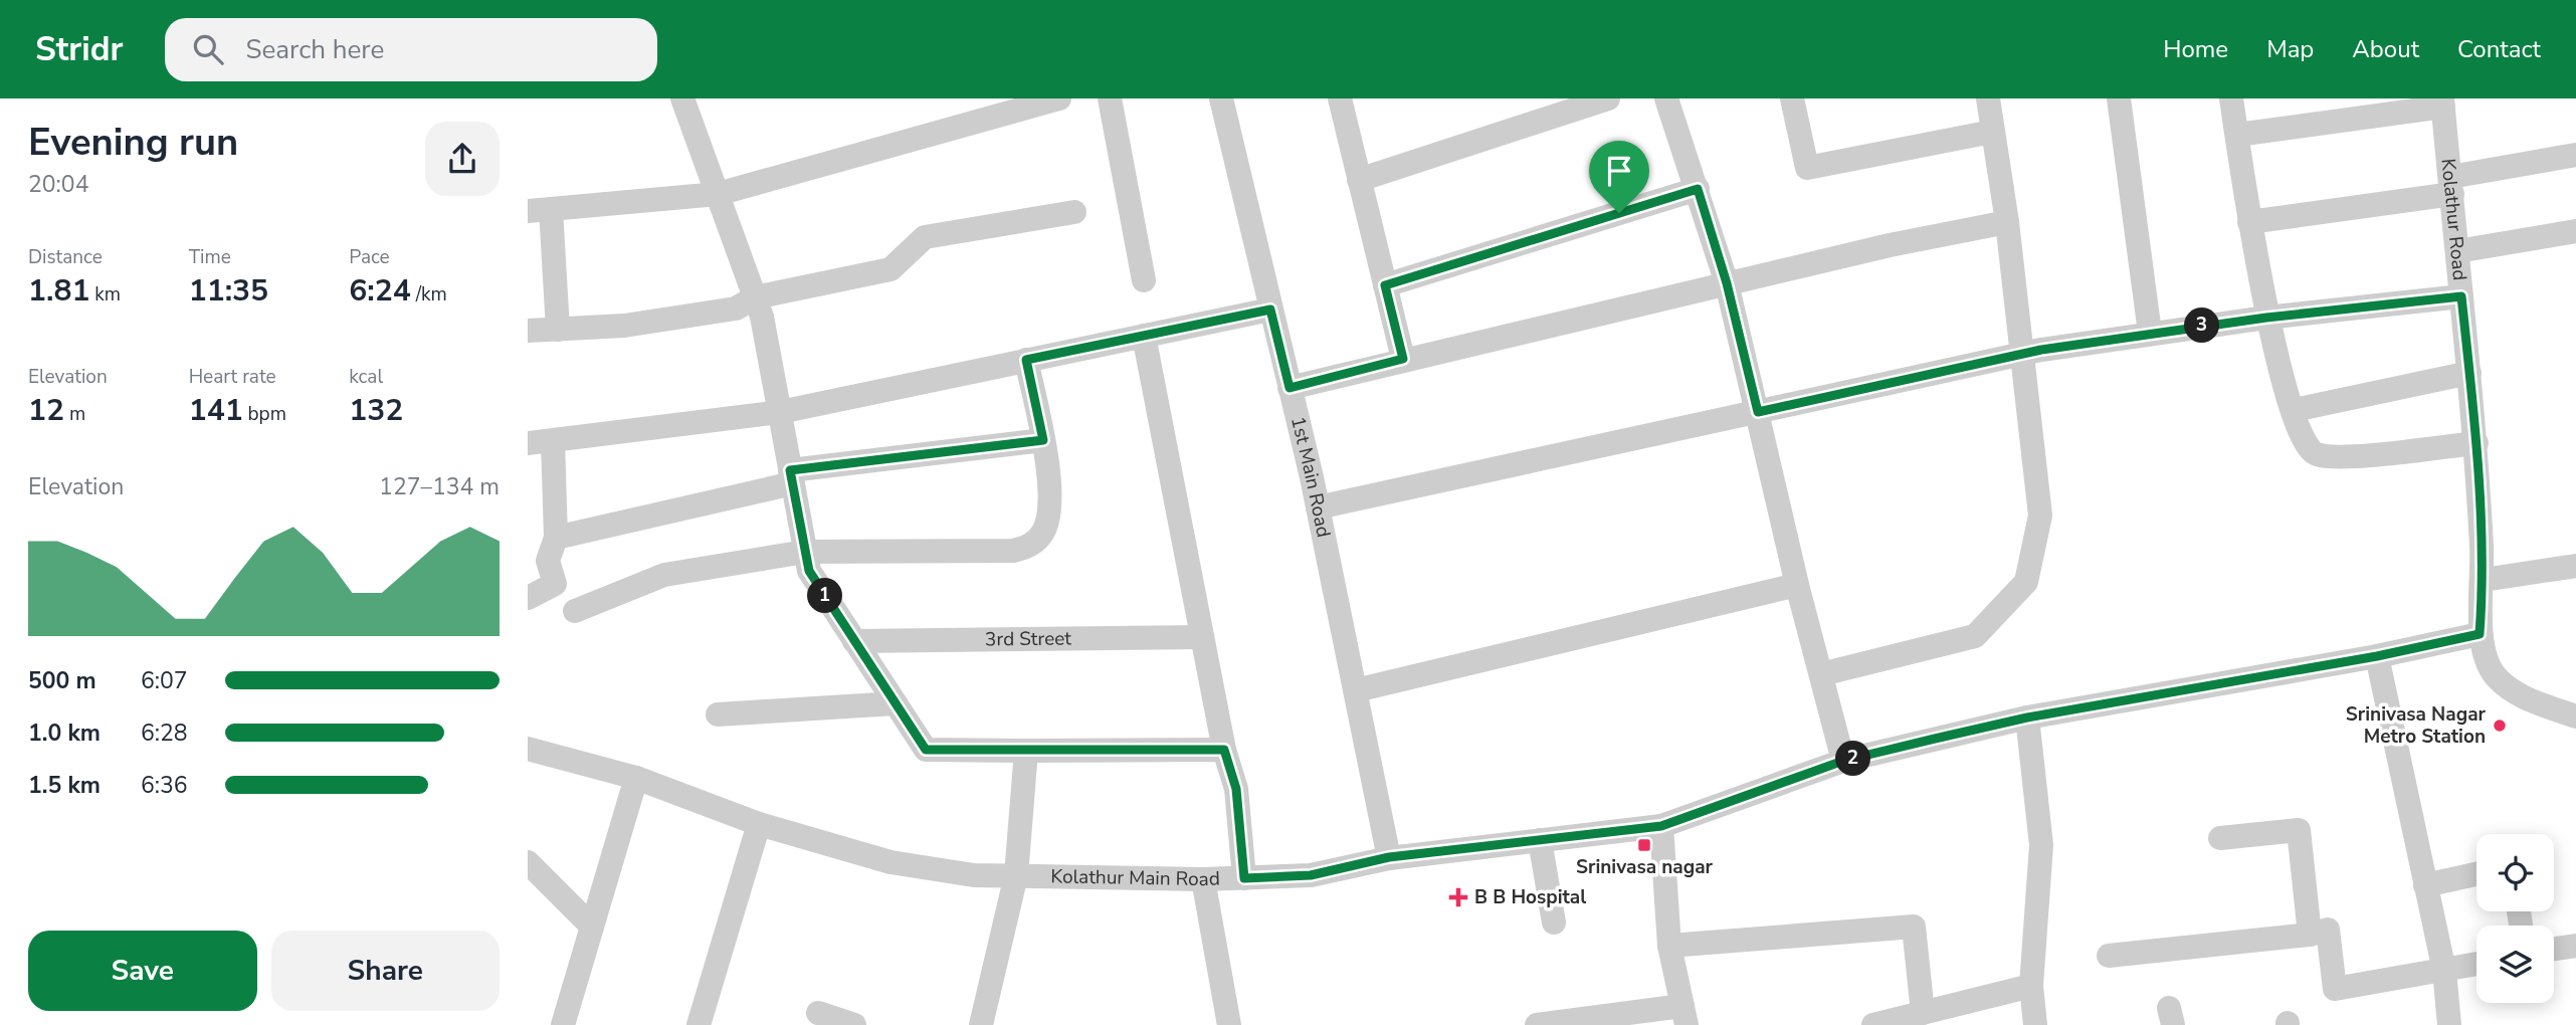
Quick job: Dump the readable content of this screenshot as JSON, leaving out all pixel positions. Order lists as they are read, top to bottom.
{
  "streets": {
    "street": [
      "Kolathur Road",
      "1st Main Road",
      "3rd Street",
      "Kolathur Main Road"
    ]
  },
  "crossings": [
    ["Kolathur Road", "Kolathur Main Road"],
    ["1st Main Road", "Kolathur Main Road"]
  ],
  "places": {
    "other": ["Srinivasa Nagar Metro Station"],
    "transit": ["Srinivasa nagar"],
    "health": ["B B Hospital"]
  },
  "page": {
    "header": "Stridr",
    "search": "Search here",
    "nav": [
      "Home",
      "Map",
      "About",
      "Contact"
    ],
    "heading": ["Evening run", "20:04"],
    "stats": [
      ["Distance", "1.81 km"],
      ["Time", "11:35"],
      ["Pace", "6:24 /km"],
      ["Elevation", "12 m"],
      ["Heart rate", "141 bpm"],
      ["kcal", "132"]
    ],
    "pins": ["3", "1", "2"],
    "chart": ["Elevation", "127–134 m"],
    "list": [
      {
        "name": "500 m",
        "note": "6:07"
      },
      {
        "name": "1.0 km",
        "note": "6:28"
      },
      {
        "name": "1.5 km",
        "note": "6:36"
      }
    ],
    "buttons": ["Save", "Share"]
  }
}
